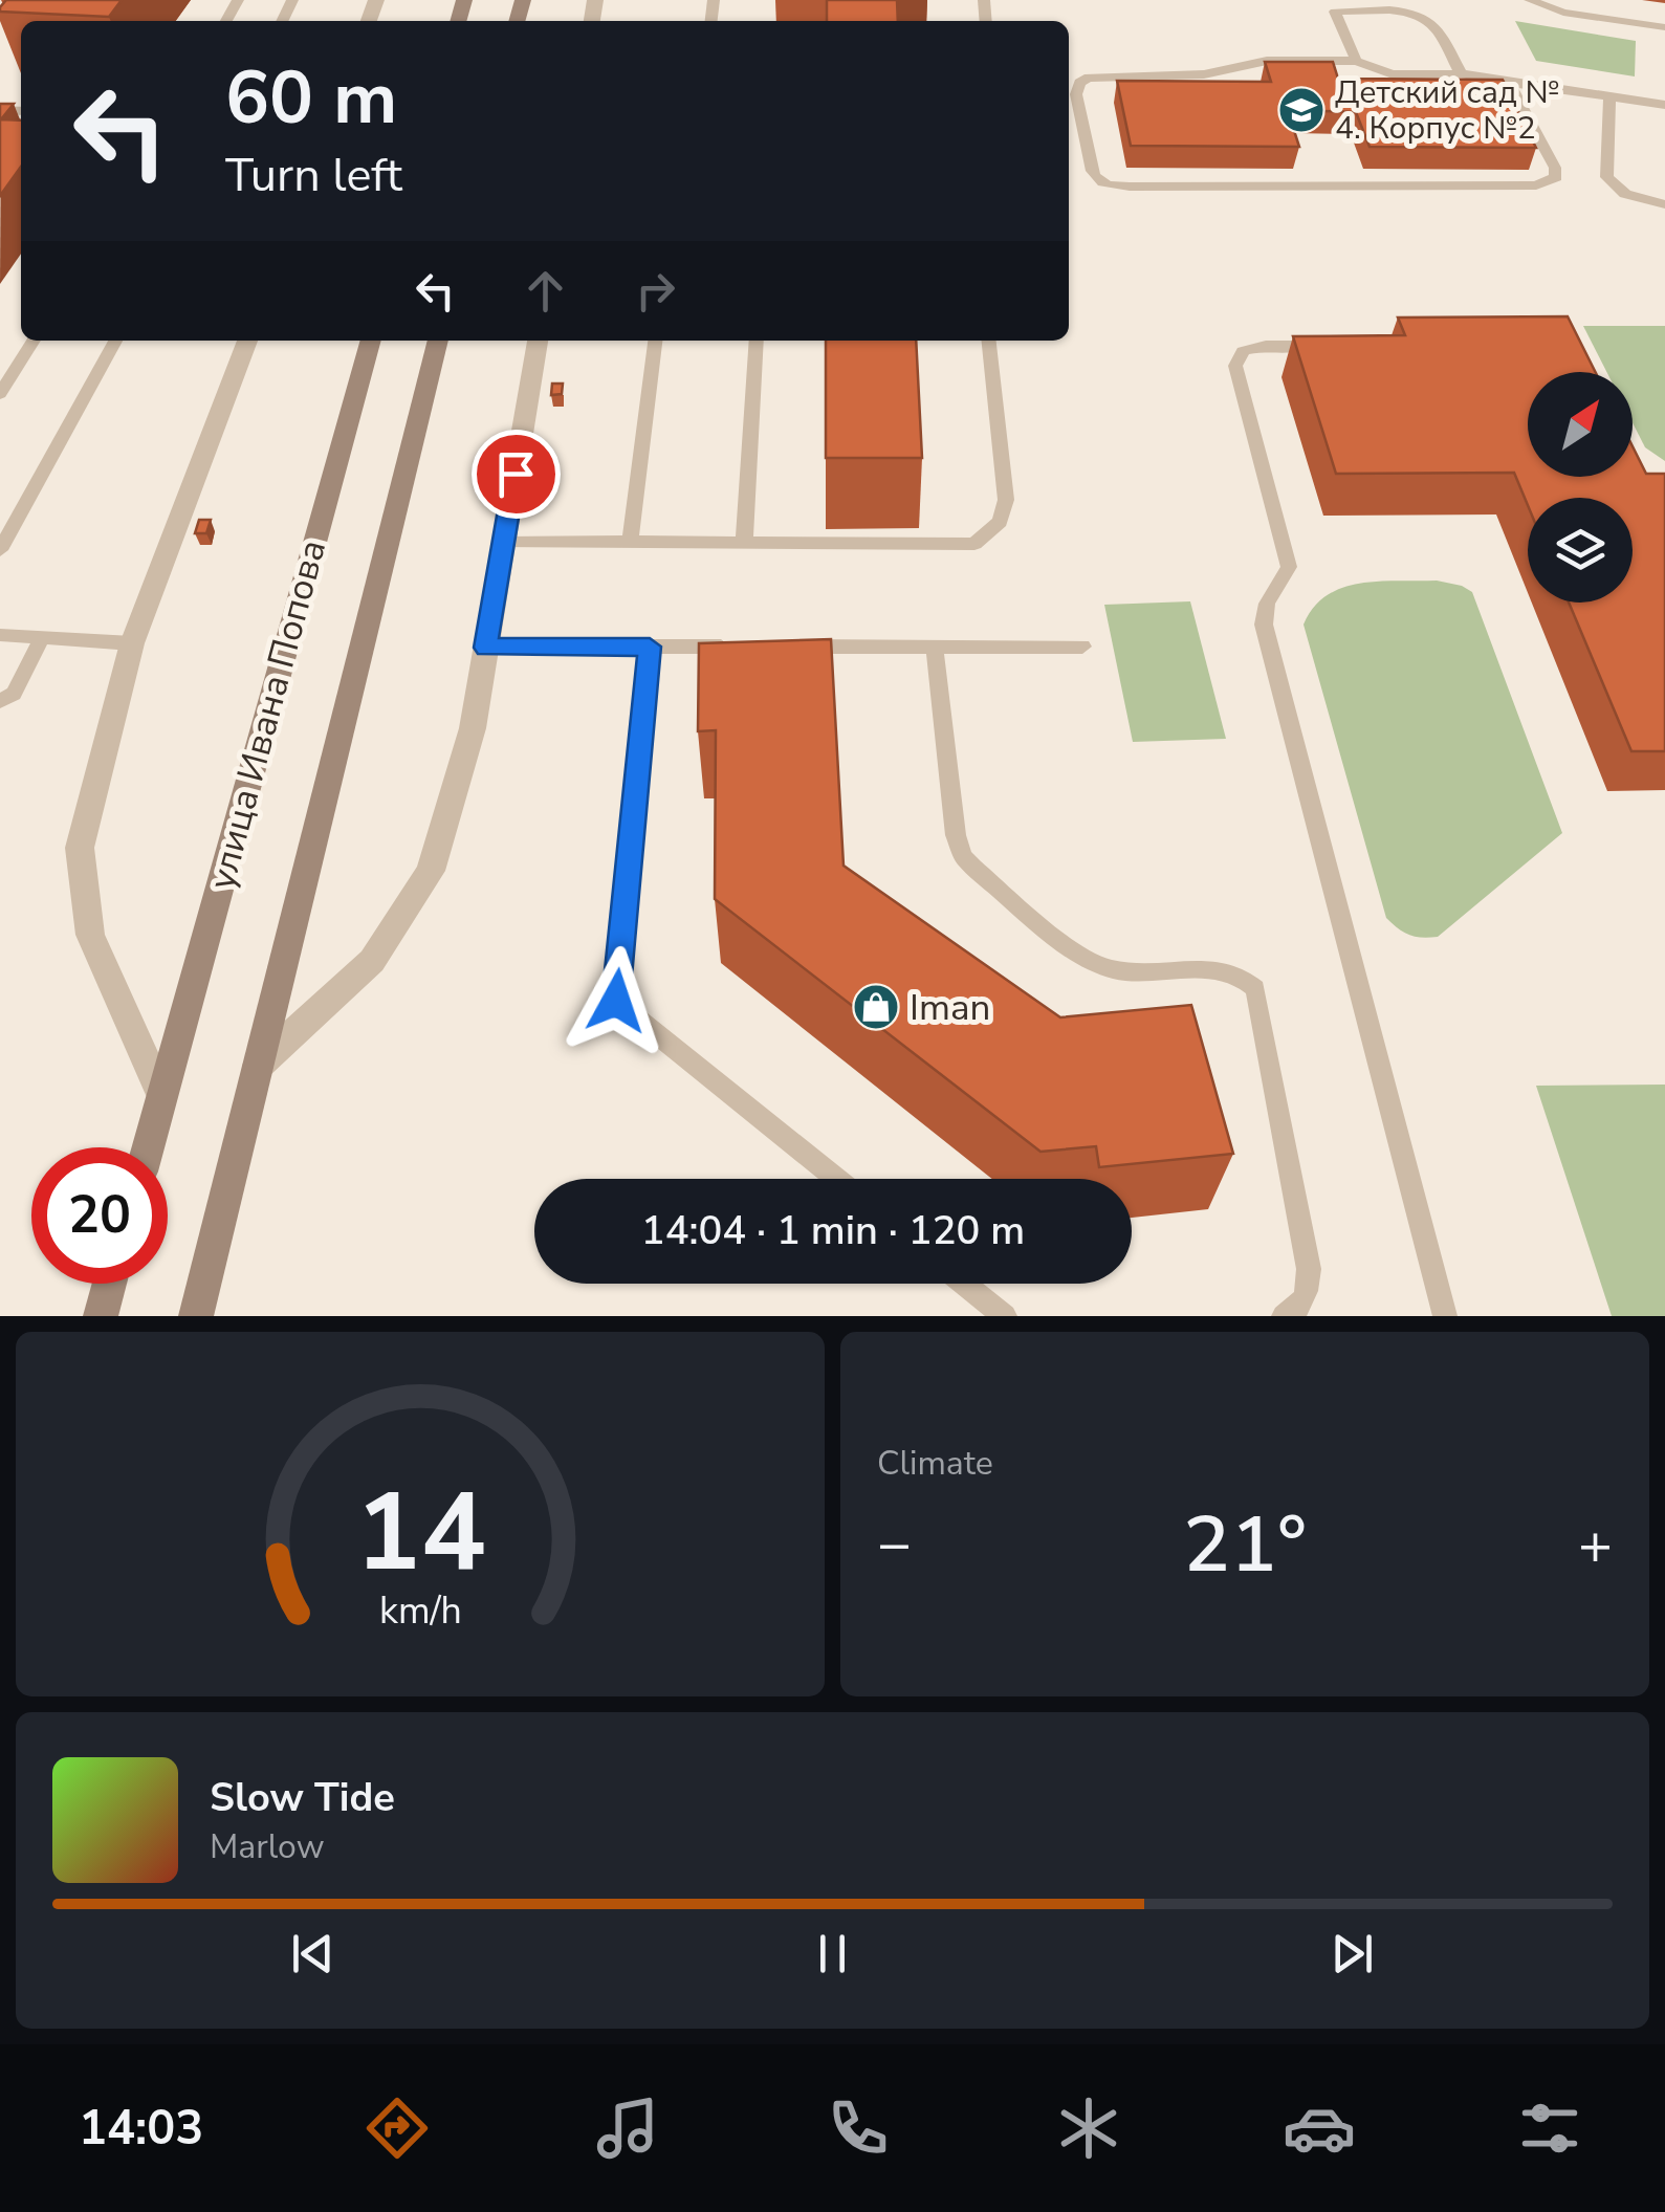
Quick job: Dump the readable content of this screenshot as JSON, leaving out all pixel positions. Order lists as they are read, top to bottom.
{
  "streets": {
    "main road": ["улица Ивана Попова"]
  },
  "places": {
    "school or university": ["Детский сад № 4. Корпус №2"],
    "shop": ["Iman"]
  },
  "north": "top right",
  "page": {
    "turn": ["60 m", "Turn left"],
    "limit": "20",
    "trip": "14:04 · 1 min · 120 m",
    "tile": "Climate",
    "heat": ["−", "21°", "+"],
    "song": ["Slow Tide", "Marlow"],
    "tabs": "14:03",
    "gauge": ["14", "km/h"]
  }
}
